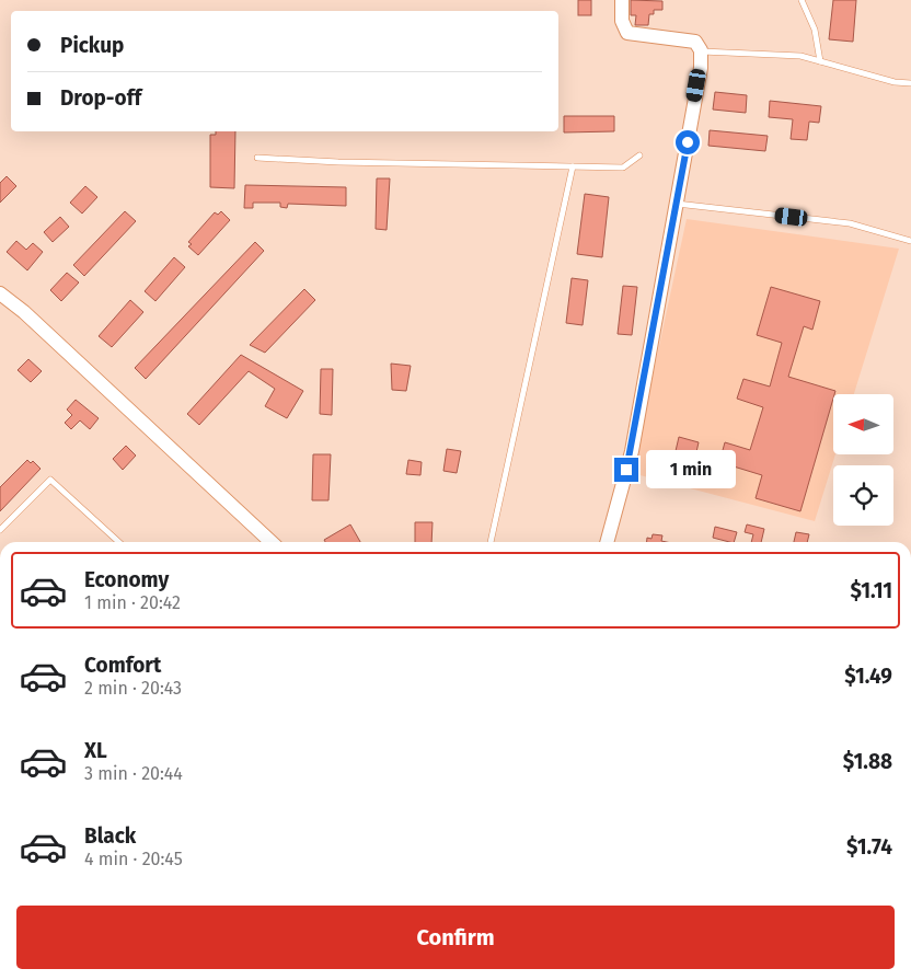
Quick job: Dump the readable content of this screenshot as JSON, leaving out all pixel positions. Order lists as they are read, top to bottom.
{
  "north": "left",
  "page": {
    "banner": ["Pickup", "Drop-off"],
    "bubble": "1 min",
    "list": [
      {
        "name": "Economy",
        "note": "1 min · 20:42",
        "value": "$1.11"
      },
      {
        "name": "Comfort",
        "note": "2 min · 20:43",
        "value": "$1.49"
      },
      {
        "name": "XL",
        "note": "3 min · 20:44",
        "value": "$1.88"
      },
      {
        "name": "Black",
        "note": "4 min · 20:45",
        "value": "$1.74"
      }
    ],
    "buttons": "Confirm"
  }
}
